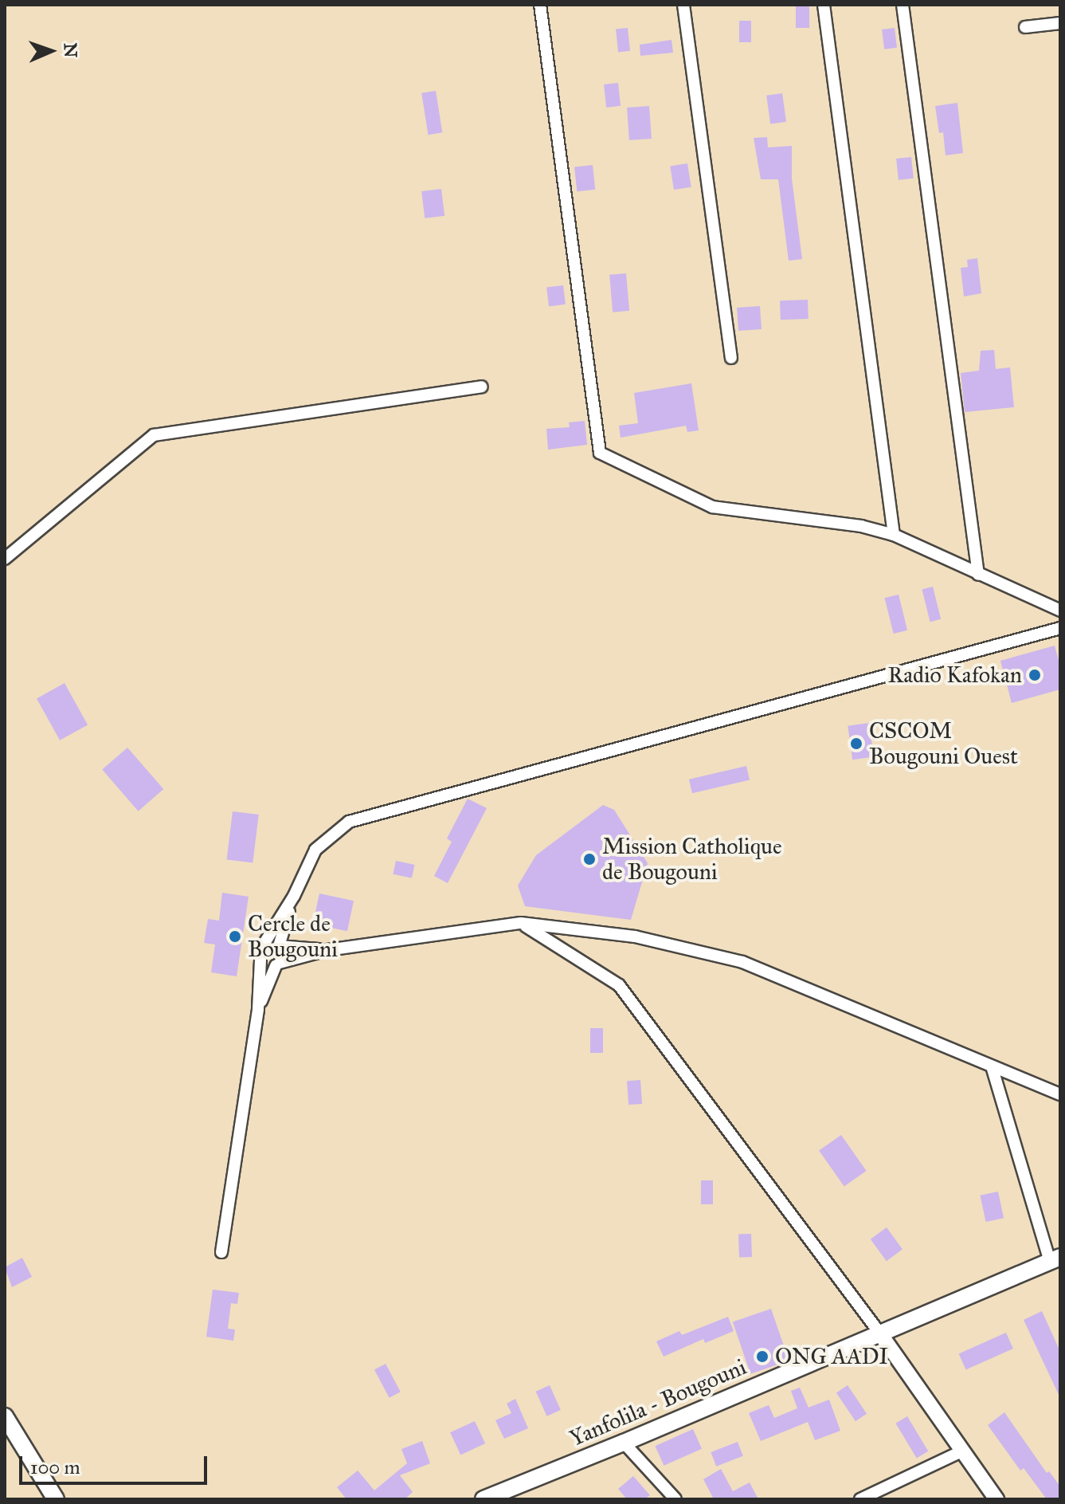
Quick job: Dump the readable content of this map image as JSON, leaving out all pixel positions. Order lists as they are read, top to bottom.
{
  "streets": {
    "main road": ["Yanfolila - Bougouni"]
  },
  "places": [
    "Radio Kafokan",
    "CSCOM Bougouni Ouest",
    "Mission Catholique de Bougouni",
    "Cercle de Bougouni",
    "ONG AADI"
  ],
  "scale_bar": "100 m",
  "north": "right"
}
